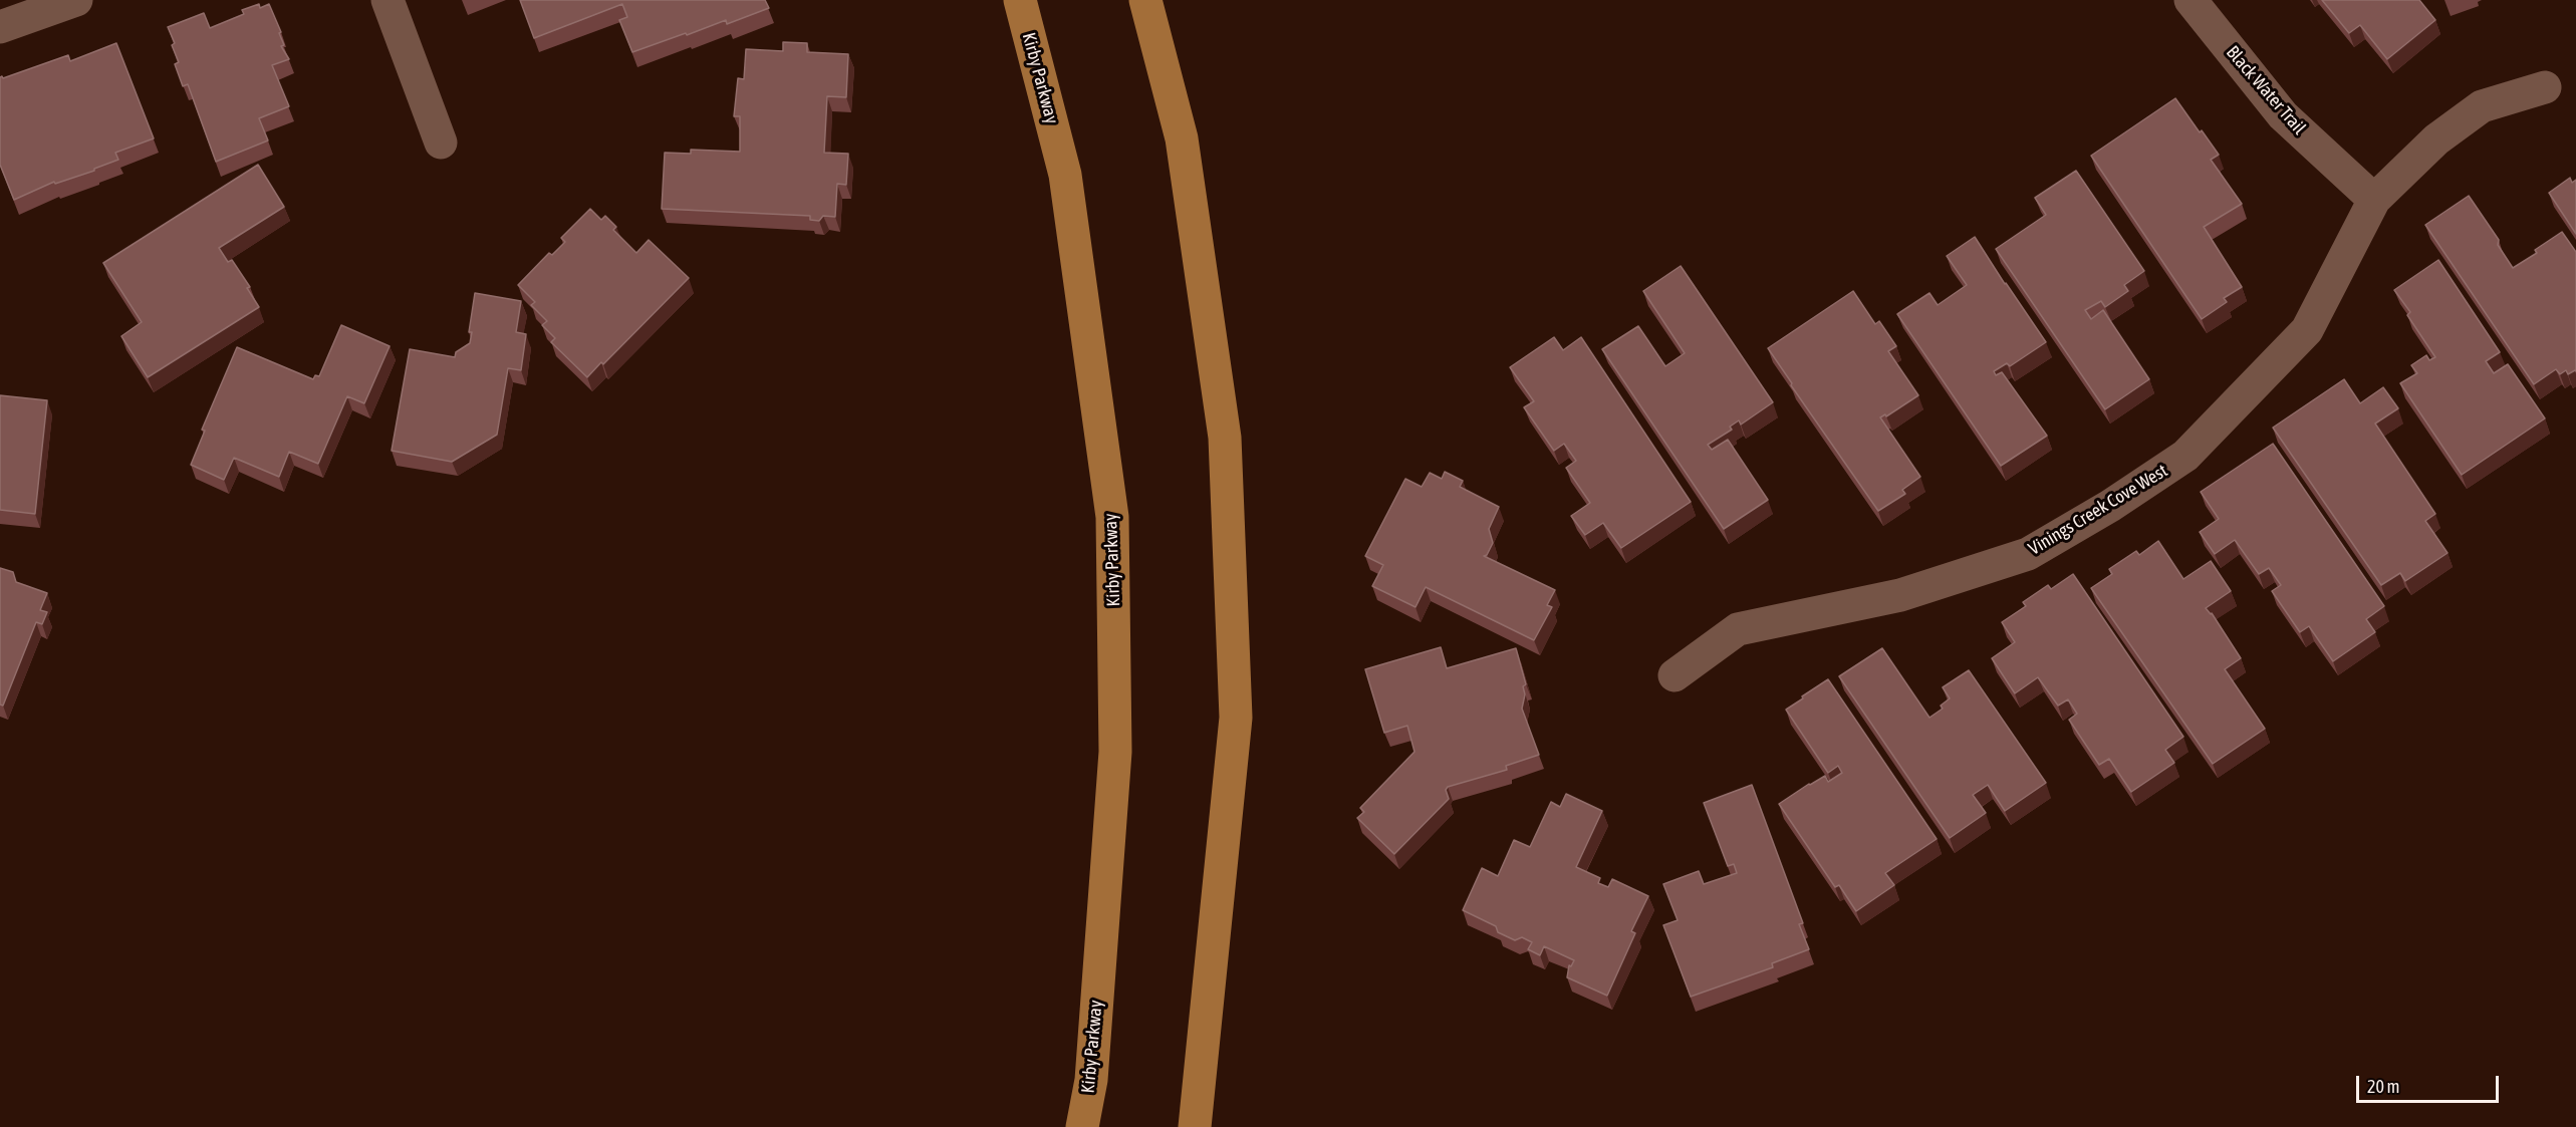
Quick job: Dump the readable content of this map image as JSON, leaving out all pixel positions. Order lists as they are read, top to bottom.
{
  "streets": {
    "main road": ["Kirby Parkway"],
    "street": ["Black Water Trail", "Vinings Creek Cove West"]
  },
  "crossings": [
    ["Black Water Trail", "Vinings Creek Cove West"]
  ],
  "scale_bar": "20 m"
}
